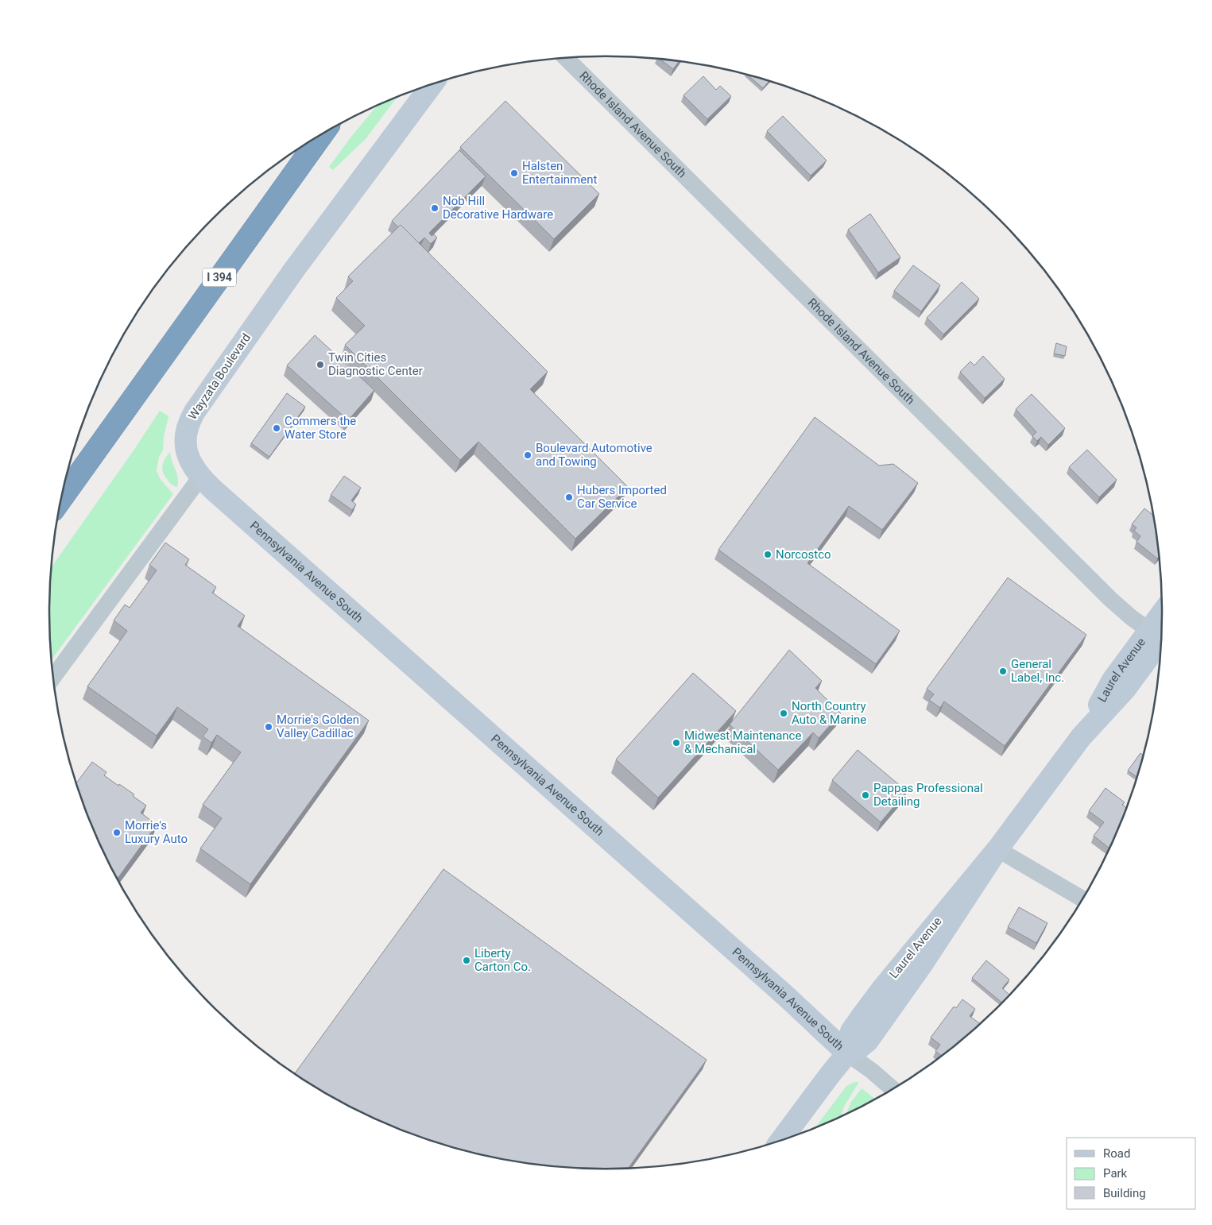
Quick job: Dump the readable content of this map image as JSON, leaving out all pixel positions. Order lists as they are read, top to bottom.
{
  "streets": {
    "highway": ["I 394"],
    "street": [
      "Rhode Island Avenue South",
      "Wayzata Boulevard",
      "Pennsylvania Avenue South",
      "Laurel Avenue"
    ]
  },
  "crossings": [
    ["Rhode Island Avenue South", "Laurel Avenue"],
    ["Wayzata Boulevard", "Pennsylvania Avenue South"],
    ["Pennsylvania Avenue South", "Laurel Avenue"]
  ],
  "places": [
    "Halsten Entertainment",
    "Nob Hill Decorative Hardware",
    "Twin Cities Diagnostic Center",
    "Commers the Water Store",
    "Boulevard Automotive and Towing",
    "Hubers Imported Car Service",
    "Norcostco",
    "General Label, Inc.",
    "North Country Auto & Marine",
    "Morrie's Golden Valley Cadillac",
    "Midwest Maintenance & Mechanical",
    "Pappas Professional Detailing",
    "Morrie's Luxury Auto",
    "Liberty Carton Co."
  ],
  "legend": ["Road", "Park", "Building"]
}
